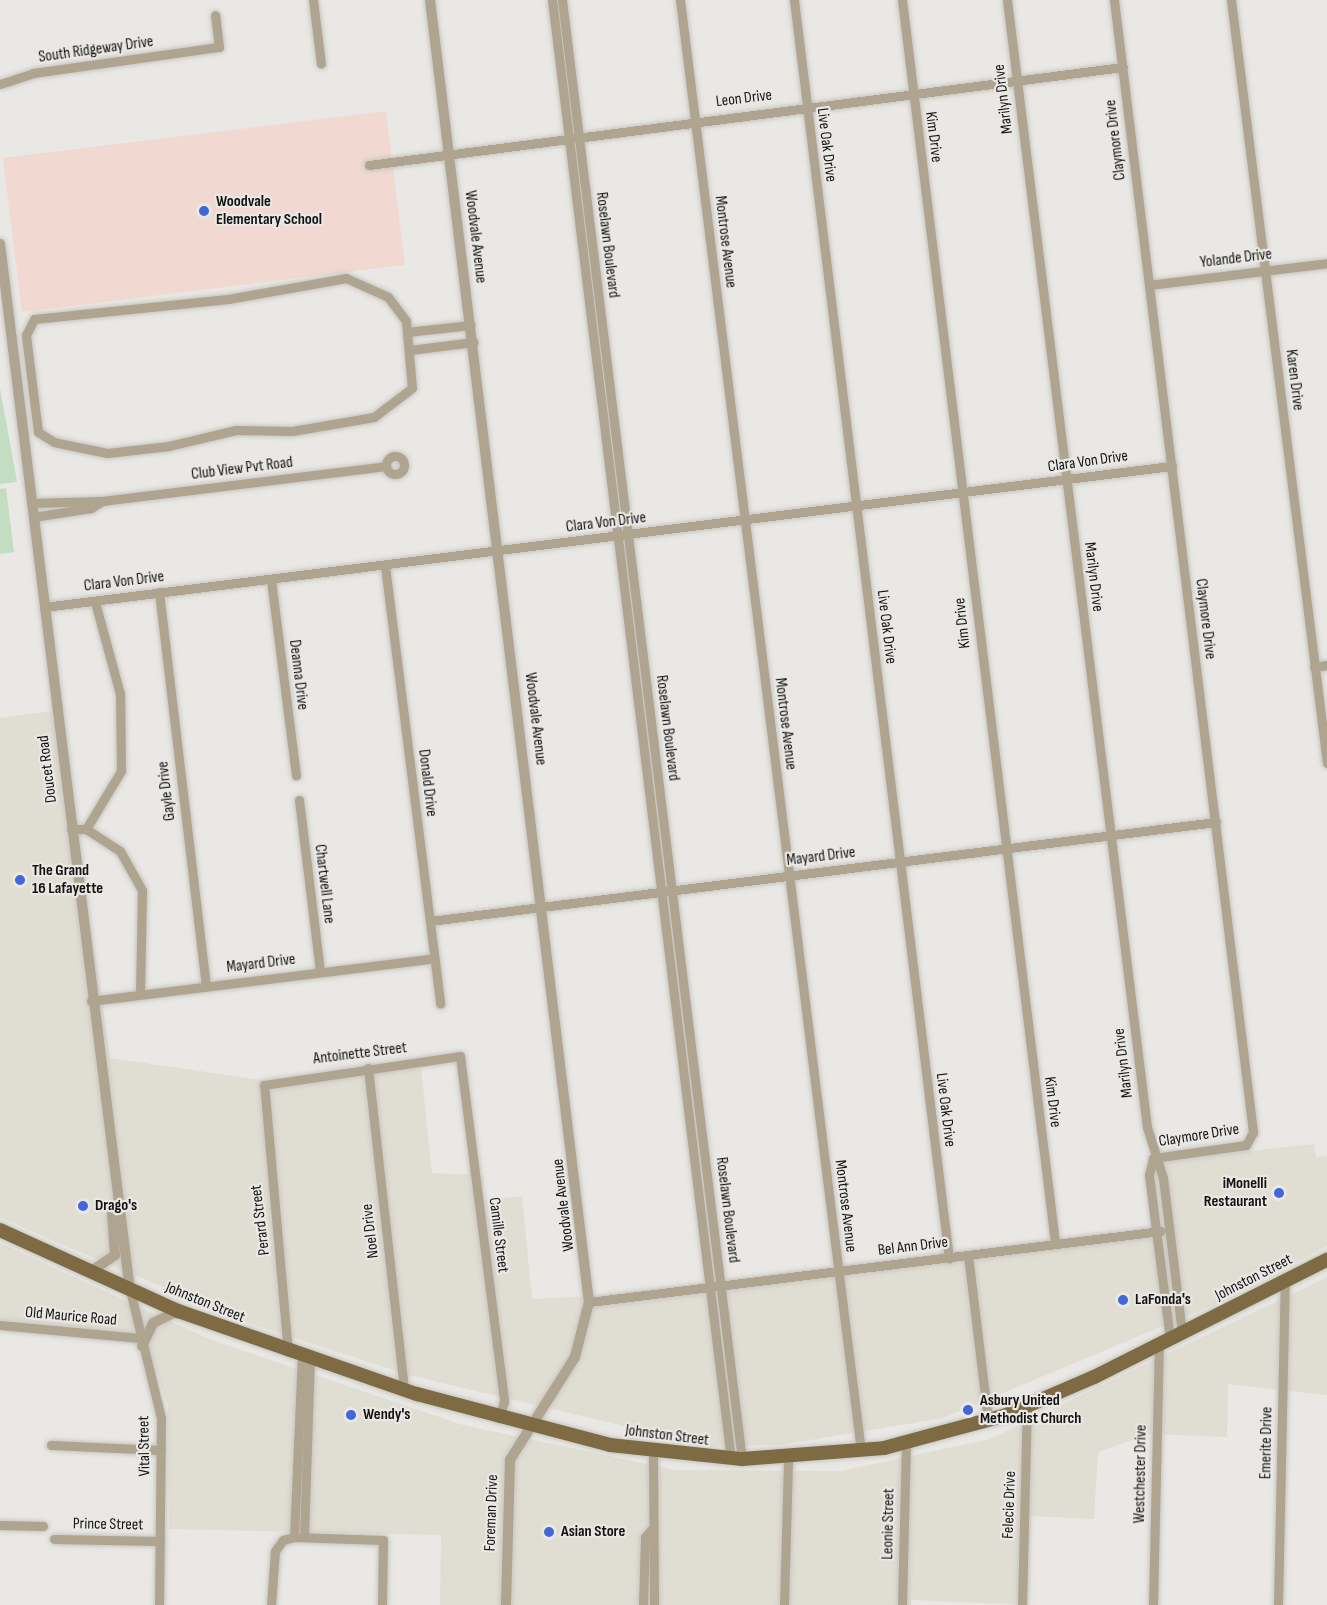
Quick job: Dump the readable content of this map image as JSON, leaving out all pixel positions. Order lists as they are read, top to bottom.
{
  "streets": {
    "main road": ["Johnston Street"],
    "street": [
      "South Ridgeway Drive",
      "Leon Drive",
      "Marilyn Drive",
      "Kim Drive",
      "Claymore Drive",
      "Live Oak Drive",
      "Woodvale Avenue",
      "Montrose Avenue",
      "Roselawn Boulevard",
      "Yolande Drive",
      "Karen Drive",
      "Clara Von Drive",
      "Club View Pvt Road",
      "Deanna Drive",
      "Doucet Road",
      "Donald Drive",
      "Gayle Drive",
      "Mayard Drive",
      "Chartwell Lane",
      "Antoinette Street",
      "Perard Street",
      "Noel Drive",
      "Camille Street",
      "Bel Ann Drive",
      "Old Maurice Road",
      "Emerite Drive",
      "Vital Street",
      "Westchester Drive",
      "Felecie Drive",
      "Foreman Drive",
      "Leonie Street",
      "Prince Street"
    ]
  },
  "crossings": [
    ["Leon Drive", "Marilyn Drive"],
    ["Leon Drive", "Kim Drive"],
    ["Leon Drive", "Claymore Drive"],
    ["Leon Drive", "Live Oak Drive"],
    ["Leon Drive", "Woodvale Avenue"],
    ["Leon Drive", "Montrose Avenue"],
    ["Leon Drive", "Roselawn Boulevard"],
    ["Marilyn Drive", "Claymore Drive"],
    ["Marilyn Drive", "Clara Von Drive"],
    ["Marilyn Drive", "Mayard Drive"],
    ["Marilyn Drive", "Bel Ann Drive"],
    ["Marilyn Drive", "Johnston Street"],
    ["Marilyn Drive", "Westchester Drive"],
    ["Kim Drive", "Clara Von Drive"],
    ["Kim Drive", "Mayard Drive"],
    ["Kim Drive", "Bel Ann Drive"],
    ["Claymore Drive", "Yolande Drive"],
    ["Claymore Drive", "Clara Von Drive"],
    ["Claymore Drive", "Mayard Drive"],
    ["Live Oak Drive", "Clara Von Drive"],
    ["Live Oak Drive", "Mayard Drive"],
    ["Live Oak Drive", "Bel Ann Drive"],
    ["Woodvale Avenue", "Clara Von Drive"],
    ["Woodvale Avenue", "Mayard Drive"],
    ["Woodvale Avenue", "Bel Ann Drive"],
    ["Woodvale Avenue", "Johnston Street"],
    ["Woodvale Avenue", "Foreman Drive"],
    ["Montrose Avenue", "Clara Von Drive"],
    ["Montrose Avenue", "Mayard Drive"],
    ["Montrose Avenue", "Bel Ann Drive"],
    ["Montrose Avenue", "Johnston Street"],
    ["Roselawn Boulevard", "Clara Von Drive"],
    ["Roselawn Boulevard", "Mayard Drive"],
    ["Roselawn Boulevard", "Bel Ann Drive"],
    ["Roselawn Boulevard", "Johnston Street"],
    ["Yolande Drive", "Karen Drive"],
    ["Clara Von Drive", "Deanna Drive"],
    ["Clara Von Drive", "Doucet Road"],
    ["Clara Von Drive", "Donald Drive"],
    ["Clara Von Drive", "Gayle Drive"],
    ["Club View Pvt Road", "Doucet Road"],
    ["Doucet Road", "Mayard Drive"],
    ["Doucet Road", "Johnston Street"],
    ["Doucet Road", "Vital Street"],
    ["Donald Drive", "Mayard Drive"],
    ["Gayle Drive", "Mayard Drive"],
    ["Mayard Drive", "Chartwell Lane"],
    ["Antoinette Street", "Perard Street"],
    ["Antoinette Street", "Noel Drive"],
    ["Antoinette Street", "Camille Street"],
    ["Perard Street", "Johnston Street"],
    ["Noel Drive", "Johnston Street"],
    ["Camille Street", "Johnston Street"],
    ["Johnston Street", "Emerite Drive"],
    ["Johnston Street", "Vital Street"],
    ["Johnston Street", "Westchester Drive"],
    ["Johnston Street", "Felecie Drive"],
    ["Johnston Street", "Foreman Drive"],
    ["Johnston Street", "Leonie Street"],
    ["Old Maurice Road", "Vital Street"],
    ["Vital Street", "Prince Street"]
  ],
  "places": [
    "Woodvale Elementary School",
    "The Grand 16 Lafayette",
    "iMonelli Restaurant",
    "Drago's",
    "LaFonda's",
    "Asbury United Methodist Church",
    "Wendy's",
    "Asian Store"
  ]
}
